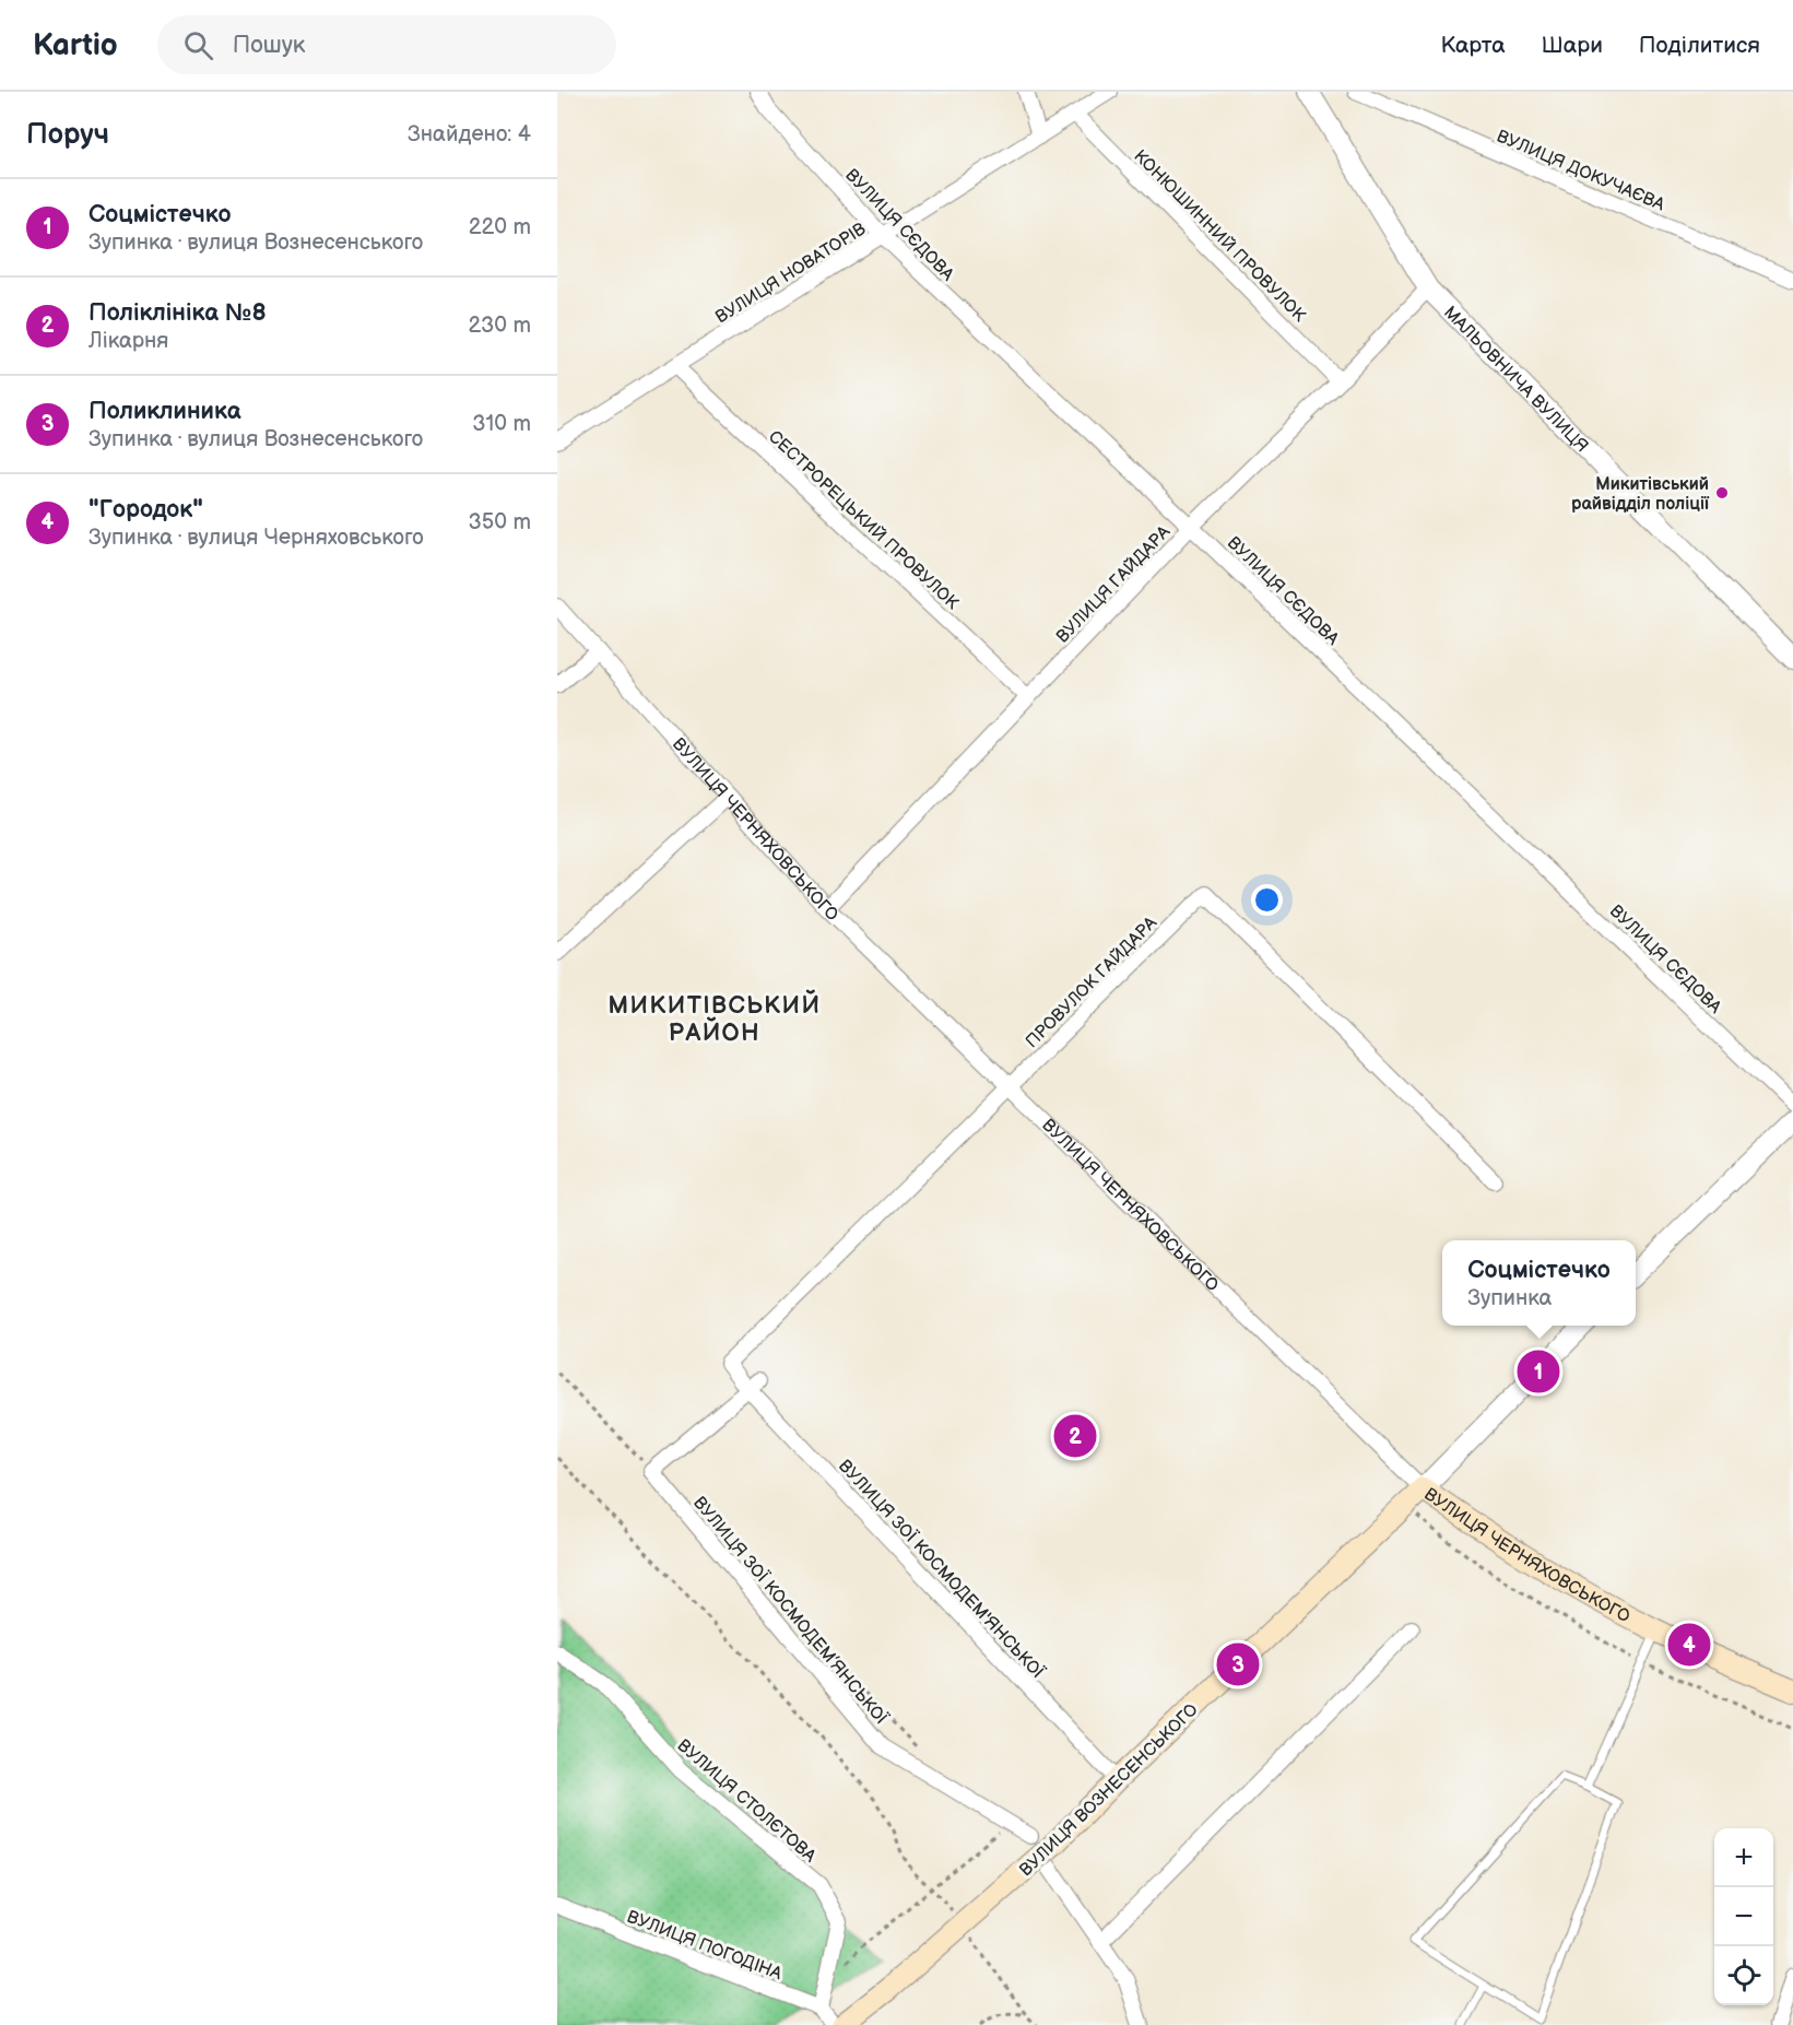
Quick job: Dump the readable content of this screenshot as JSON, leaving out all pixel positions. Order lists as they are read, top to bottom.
{
  "streets": {
    "main road": ["ВУЛИЦЯ ЧЕРНЯХОВСЬКОГО", "ВУЛИЦЯ ВОЗНЕСЕНСЬКОГО"],
    "street": [
      "ВУЛИЦЯ ДОКУЧАЄВА",
      "ВУЛИЦЯ СЄДОВА",
      "КОНЮШИННИЙ ПРОВУЛОК",
      "ВУЛИЦЯ НОВАТОРІВ",
      "МАЛЬОВНИЧА ВУЛИЦЯ",
      "СЕСТРОРЕЦЬКИЙ ПРОВУЛОК",
      "ВУЛИЦЯ ГАЙДАРА",
      "ПРОВУЛОК ГАЙДАРА",
      "ВУЛИЦЯ ЗОЇ КОСМОДЕМ'ЯНСЬКОЇ",
      "ВУЛИЦЯ ЗОЇ КОСМОДЕМ’ЯНСЬКОЇ",
      "ВУЛИЦЯ СТОЛЄТОВА",
      "ВУЛИЦЯ ПОГОДІНА"
    ]
  },
  "crossings": [
    ["ВУЛИЦЯ СЄДОВА", "ВУЛИЦЯ НОВАТОРІВ"],
    ["ВУЛИЦЯ СЄДОВА", "ВУЛИЦЯ ГАЙДАРА"],
    ["КОНЮШИННИЙ ПРОВУЛОК", "ВУЛИЦЯ НОВАТОРІВ"],
    ["КОНЮШИННИЙ ПРОВУЛОК", "ВУЛИЦЯ ГАЙДАРА"],
    ["ВУЛИЦЯ НОВАТОРІВ", "СЕСТРОРЕЦЬКИЙ ПРОВУЛОК"],
    ["МАЛЬОВНИЧА ВУЛИЦЯ", "ВУЛИЦЯ ГАЙДАРА"],
    ["СЕСТРОРЕЦЬКИЙ ПРОВУЛОК", "ВУЛИЦЯ ГАЙДАРА"],
    ["ВУЛИЦЯ ГАЙДАРА", "ВУЛИЦЯ ЧЕРНЯХОВСЬКОГО"],
    ["ВУЛИЦЯ ЧЕРНЯХОВСЬКОГО", "ПРОВУЛОК ГАЙДАРА"],
    ["ВУЛИЦЯ ЧЕРНЯХОВСЬКОГО", "ВУЛИЦЯ ВОЗНЕСЕНСЬКОГО"],
    ["ПРОВУЛОК ГАЙДАРА", "ВУЛИЦЯ ЗОЇ КОСМОДЕМ'ЯНСЬКОЇ"],
    ["ПРОВУЛОК ГАЙДАРА", "ВУЛИЦЯ ЗОЇ КОСМОДЕМ’ЯНСЬКОЇ"],
    ["ВУЛИЦЯ ЗОЇ КОСМОДЕМ'ЯНСЬКОЇ", "ВУЛИЦЯ ЗОЇ КОСМОДЕМ’ЯНСЬКОЇ"],
    ["ВУЛИЦЯ ЗОЇ КОСМОДЕМ'ЯНСЬКОЇ", "ВУЛИЦЯ ВОЗНЕСЕНСЬКОГО"],
    ["ВУЛИЦЯ СТОЛЄТОВА", "ВУЛИЦЯ ПОГОДІНА"]
  ],
  "districts": ["МИКИТІВСЬКИЙ РАЙОН"],
  "places": ["Микитівський райвідділ поліції"],
  "page": {
    "header": "Kartio",
    "search": "Пошук",
    "nav": ["Карта", "Шари", "Поділитися"],
    "heading": ["Поруч", "Знайдено: 4"],
    "list": [
      {
        "mark": "1",
        "name": "Соцмістечко",
        "note": "Зупинка · вулиця Вознесенського",
        "value": "220 m"
      },
      {
        "mark": "2",
        "name": "Поліклініка №8",
        "note": "Лікарня",
        "value": "230 m"
      },
      {
        "mark": "3",
        "name": "Поликлиника",
        "note": "Зупинка · вулиця Вознесенського",
        "value": "310 m"
      },
      {
        "mark": "4",
        "name": "\"Городок\"",
        "note": "Зупинка · вулиця Черняховського",
        "value": "350 m"
      }
    ],
    "popup": ["Соцмістечко", "Зупинка"],
    "pins": [
      "1",
      "2",
      "4",
      "3"
    ],
    "map_buttons": ["+", "−"]
  }
}
